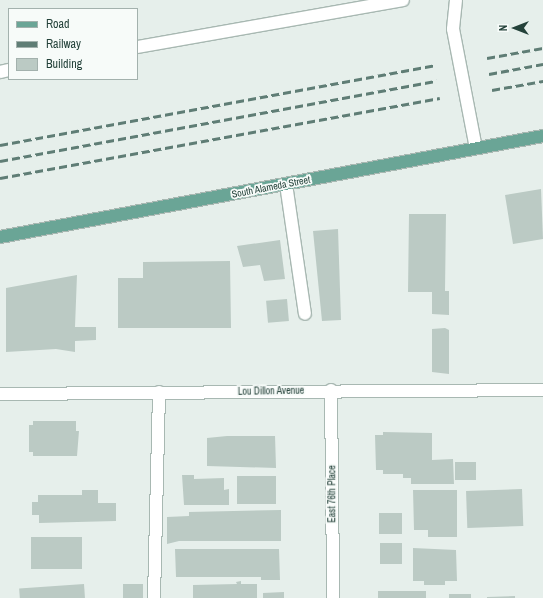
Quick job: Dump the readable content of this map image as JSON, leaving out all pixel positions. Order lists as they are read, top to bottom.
{
  "streets": {
    "main road": ["South Alameda Street"],
    "street": ["Lou Dillon Avenue", "East 76th Place"]
  },
  "crossings": [
    ["Lou Dillon Avenue", "East 76th Place"]
  ],
  "legend": ["Road", "Railway", "Building"],
  "north": "left"
}
